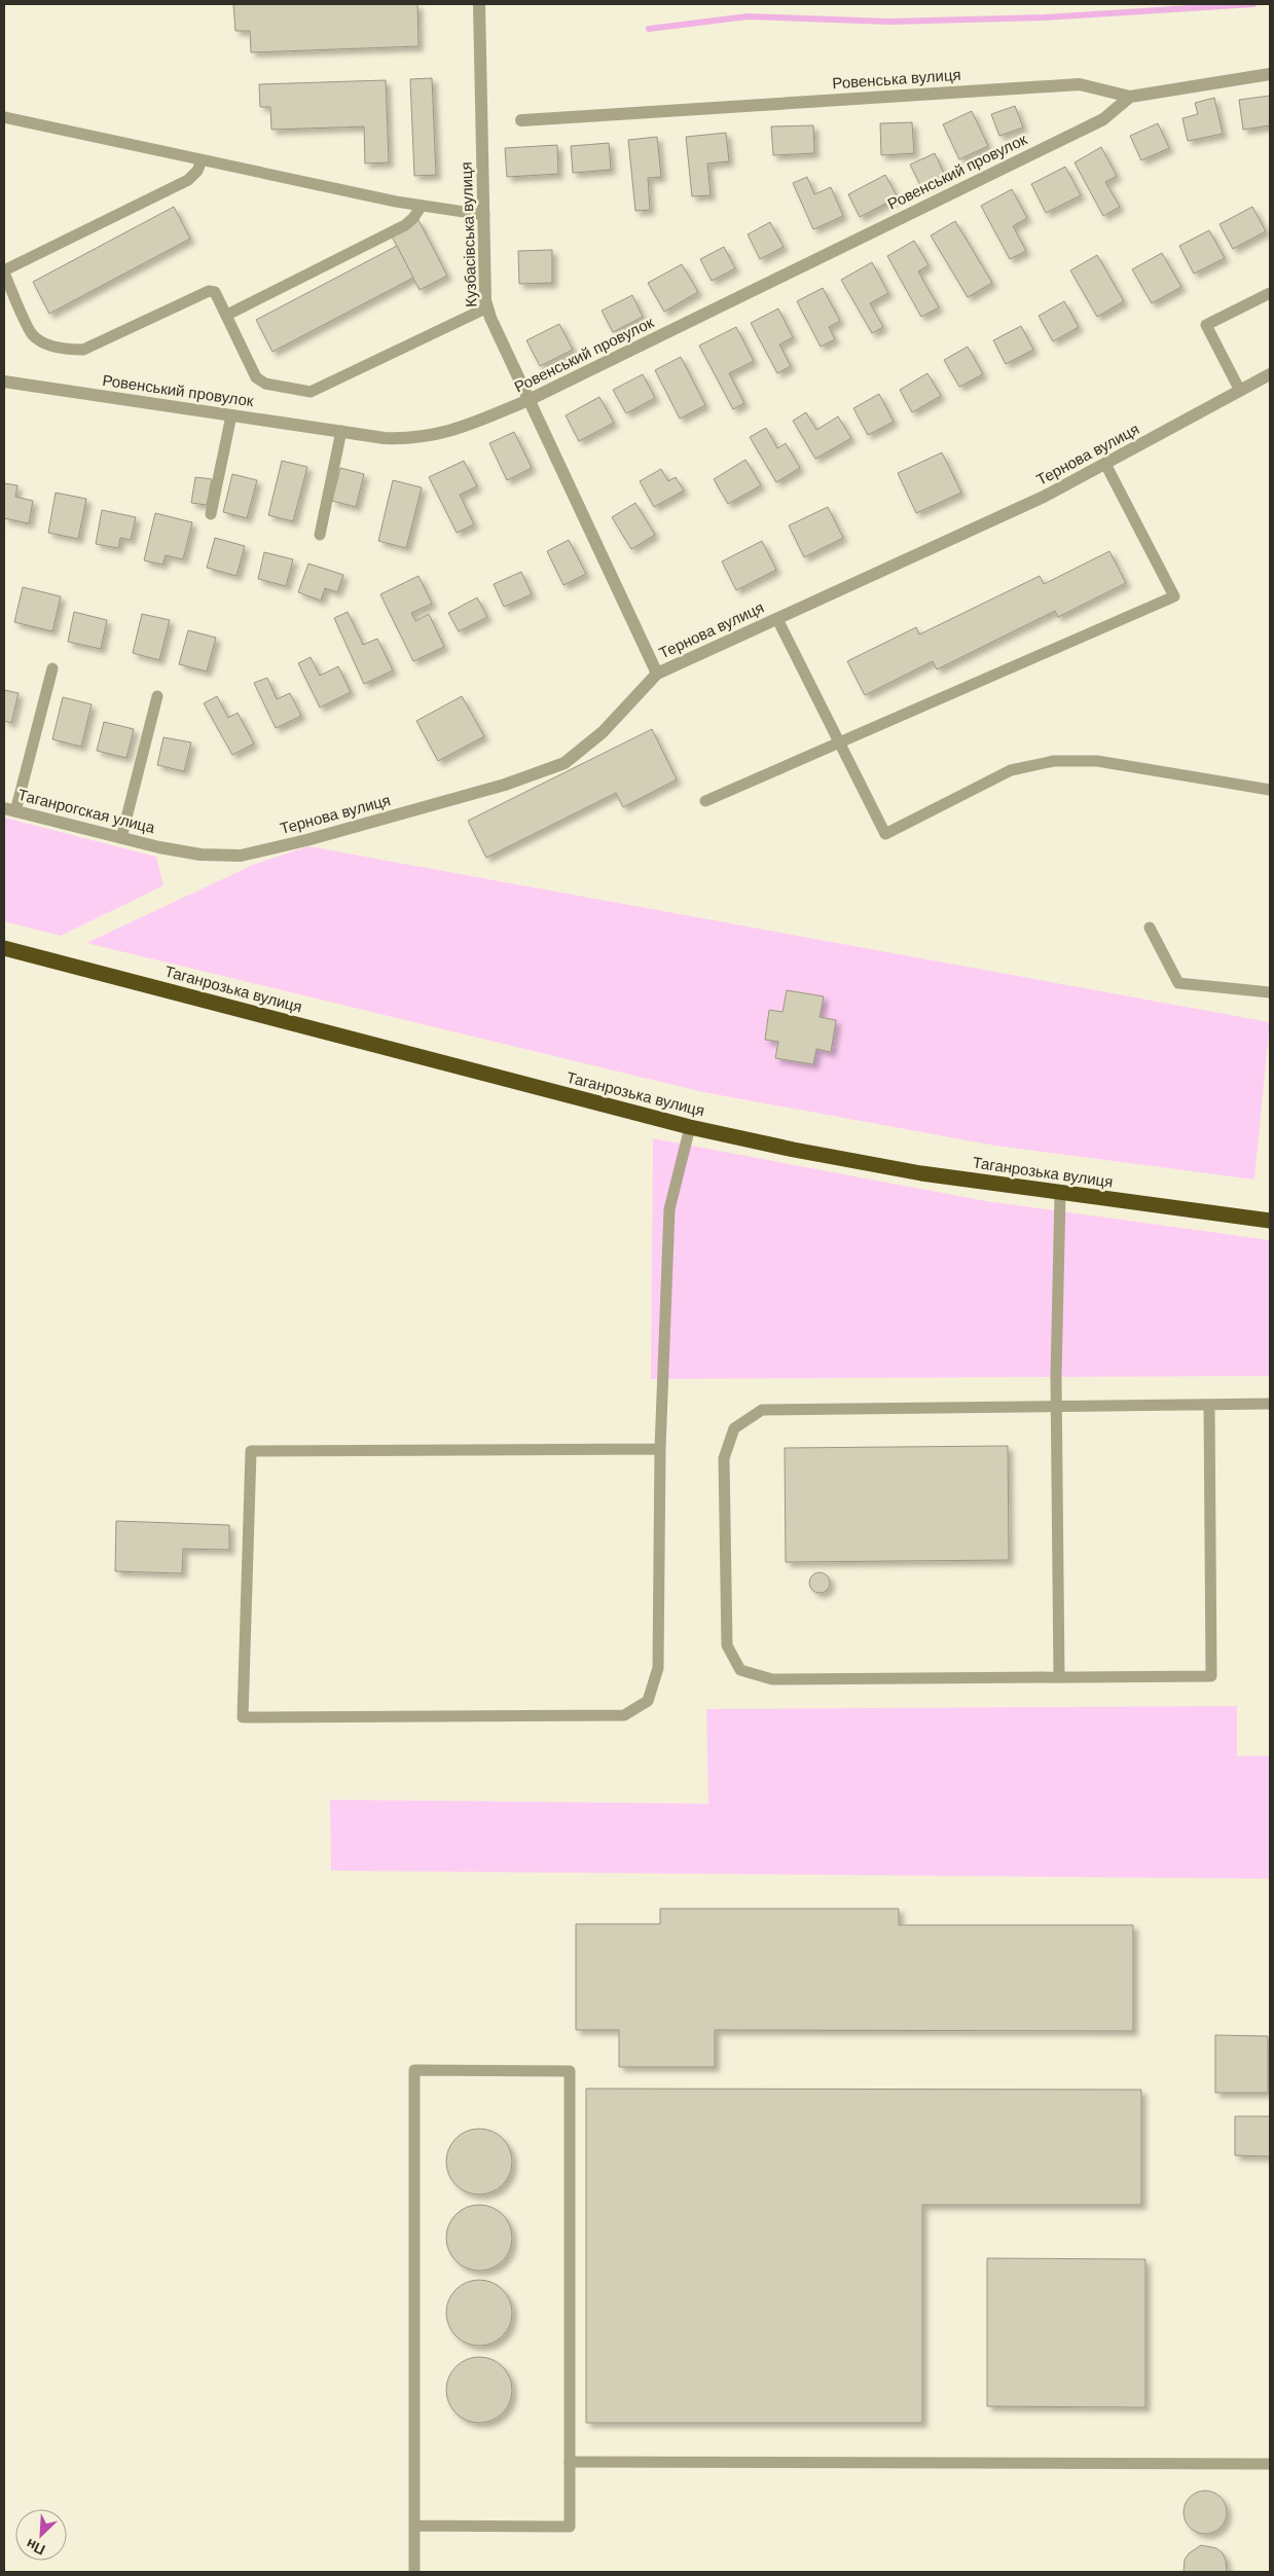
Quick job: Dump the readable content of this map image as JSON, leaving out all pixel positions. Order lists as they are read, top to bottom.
{
  "streets": {
    "highway": ["Таганрозька вулиця"],
    "street": [
      "Ровенська вулиця",
      "Ровенський провулок",
      "Кузбасівська вулиця",
      "Тернова вулиця",
      "Таганрогская улица"
    ]
  },
  "crossings": [
    ["Ровенська вулиця", "Ровенський провулок"],
    ["Ровенський провулок", "Кузбасівська вулиця"],
    ["Кузбасівська вулиця", "Тернова вулиця"],
    ["Тернова вулиця", "Таганрогская улица"]
  ],
  "north": "bottom left"
}
